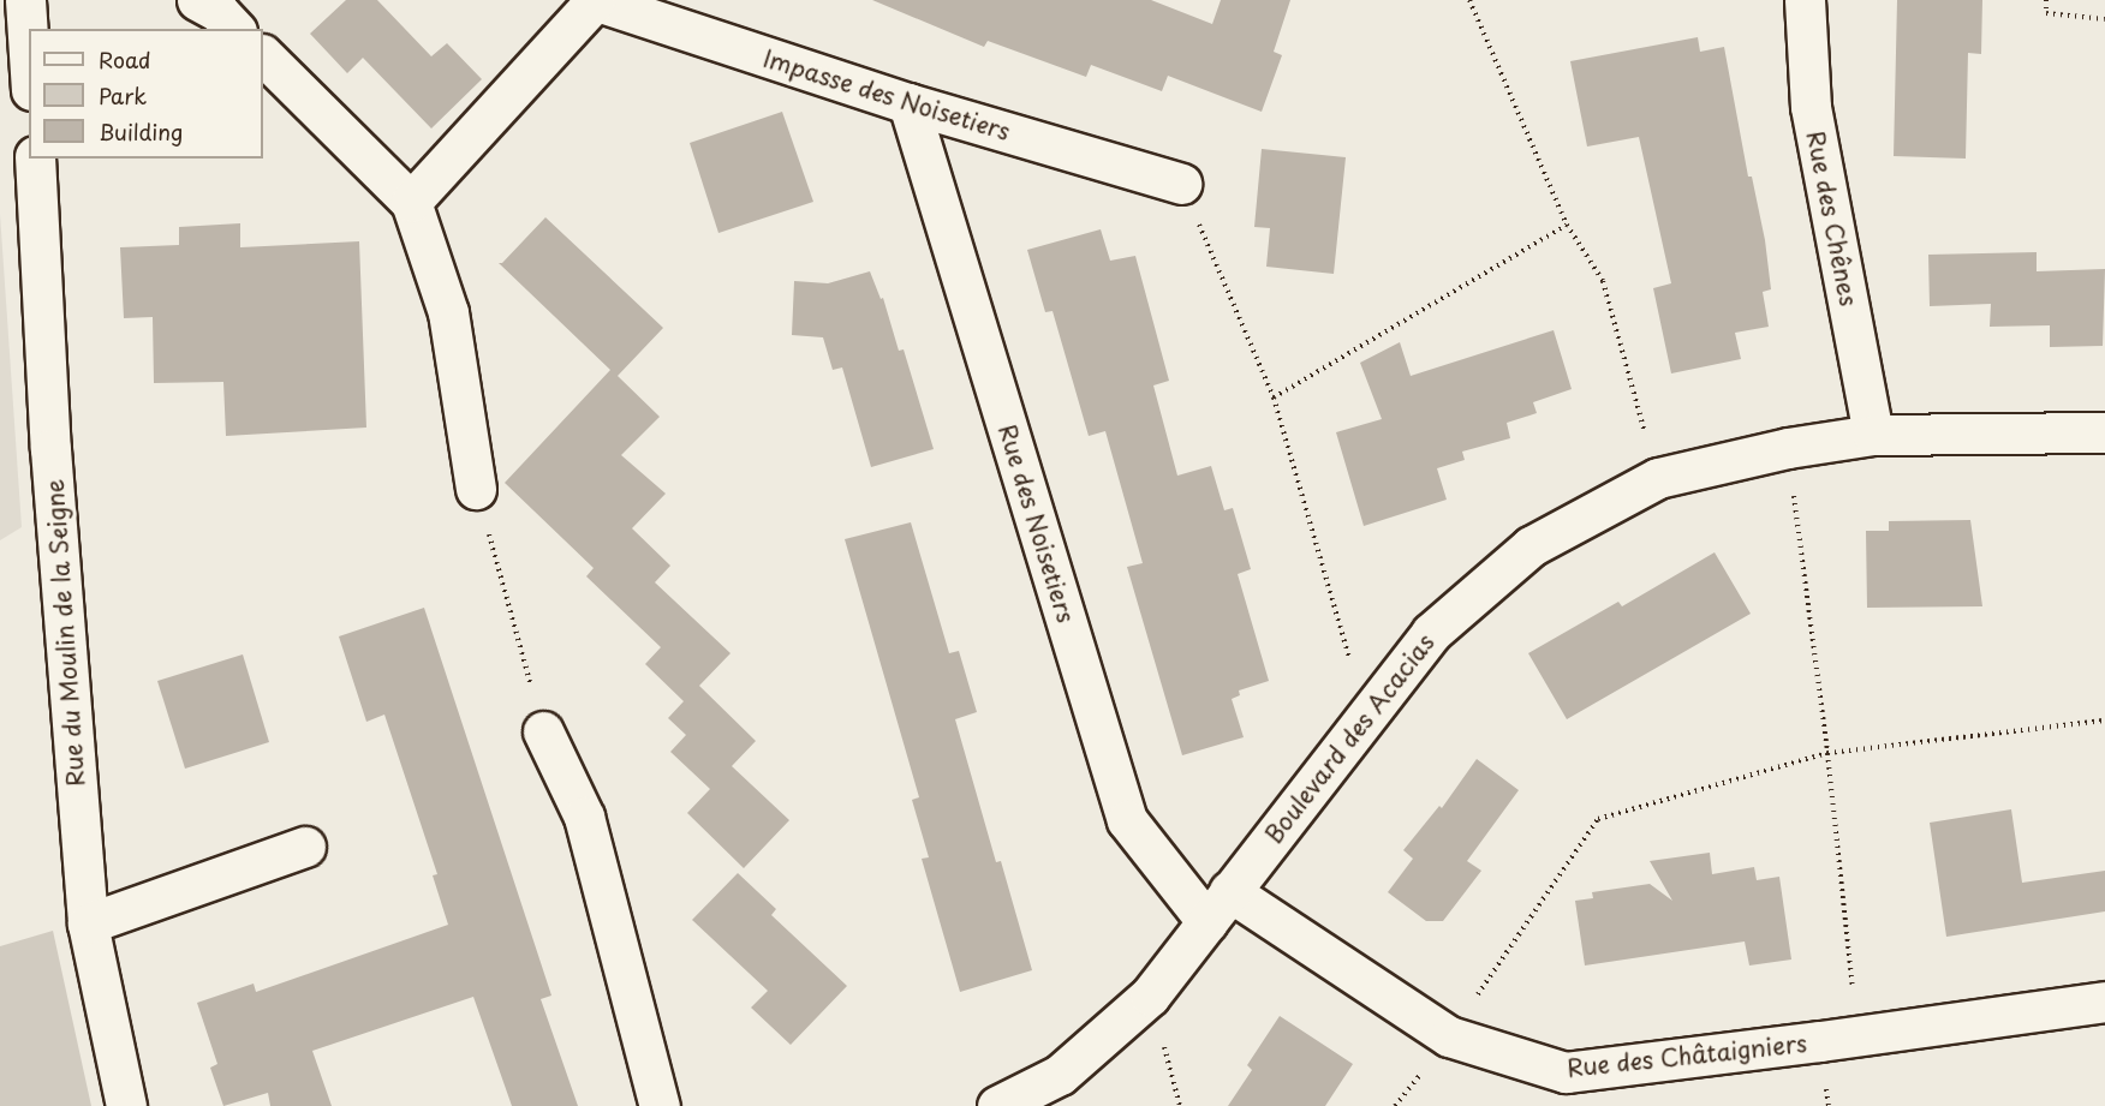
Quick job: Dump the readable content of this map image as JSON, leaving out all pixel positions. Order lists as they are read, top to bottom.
{
  "streets": {
    "street": [
      "Impasse des Noisetiers",
      "Rue des Chênes",
      "Rue des Noisetiers",
      "Rue du Moulin de la Seigne",
      "Boulevard des Acacias",
      "Rue des Châtaigniers"
    ]
  },
  "crossings": [
    ["Impasse des Noisetiers", "Rue des Noisetiers"],
    ["Rue des Chênes", "Boulevard des Acacias"],
    ["Rue des Noisetiers", "Boulevard des Acacias"],
    ["Boulevard des Acacias", "Rue des Châtaigniers"]
  ],
  "legend": ["Road", "Park", "Building"]
}
